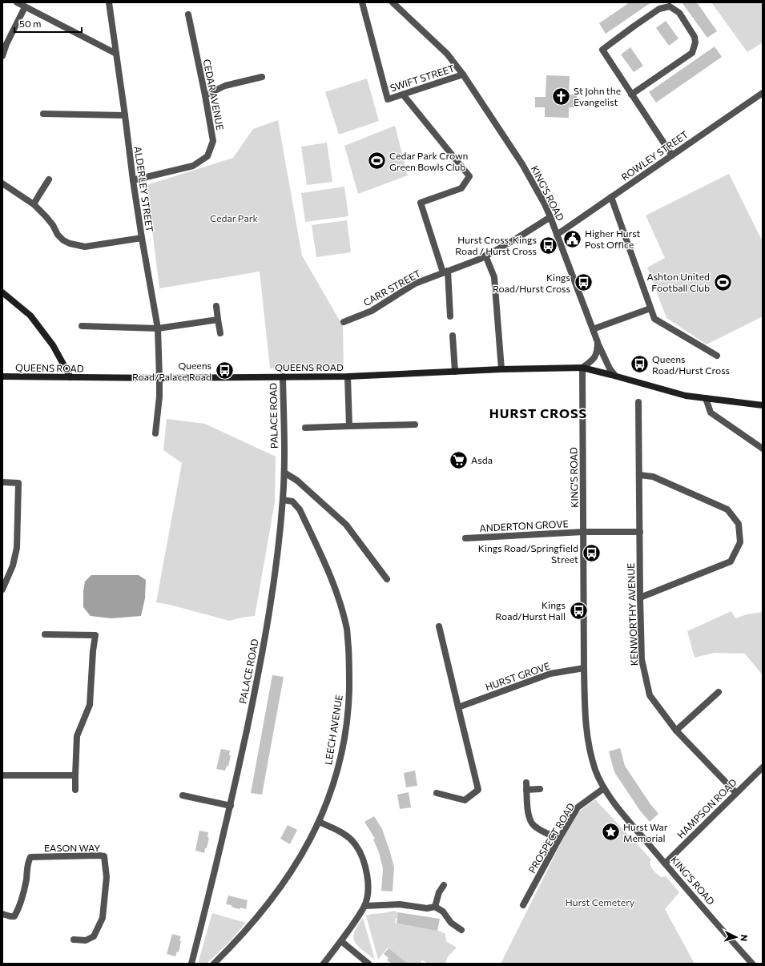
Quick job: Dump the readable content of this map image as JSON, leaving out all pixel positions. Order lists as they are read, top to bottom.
{
  "streets": {
    "main road": ["QUEENS ROAD"],
    "street": [
      "SWIFT STREET",
      "CEDAR AVENUE",
      "ROWLEY STREET",
      "ALDERLEY STREET",
      "KING'S ROAD",
      "CARR STREET",
      "PALACE ROAD",
      "ANDERTON GROVE",
      "KENWORTHY AVENUE",
      "HURST GROVE",
      "LEECH AVENUE",
      "HAMPSON ROAD",
      "PROSPECT ROAD",
      "EASON WAY"
    ]
  },
  "crossings": [
    ["SWIFT STREET", "KING'S ROAD"],
    ["CEDAR AVENUE", "ALDERLEY STREET"],
    ["ROWLEY STREET", "KING'S ROAD"],
    ["ALDERLEY STREET", "QUEENS ROAD"],
    ["KING'S ROAD", "CARR STREET"],
    ["KING'S ROAD", "QUEENS ROAD"],
    ["KING'S ROAD", "ANDERTON GROVE"],
    ["KING'S ROAD", "HURST GROVE"],
    ["KING'S ROAD", "HAMPSON ROAD"],
    ["KING'S ROAD", "PROSPECT ROAD"],
    ["QUEENS ROAD", "PALACE ROAD"],
    ["PALACE ROAD", "LEECH AVENUE"],
    ["ANDERTON GROVE", "KENWORTHY AVENUE"],
    ["KENWORTHY AVENUE", "HAMPSON ROAD"]
  ],
  "districts": ["HURST CROSS"],
  "parks": ["Cedar Park", "Hurst Cemetery"],
  "places": {
    "church": ["St John the Evangelist"],
    "sports": ["Cedar Park Crown Green Bowls Club", "Ashton United Football Club"],
    "public building": ["Higher Hurst Post Office"],
    "bus stop": [
      "Hurst Cross, Kings Road / Hurst Cross",
      "Kings Road/Hurst Cross",
      "Queens Road/Hurst Cross",
      "Queens Road/Palace Road",
      "Kings Road/Springfield Street",
      "Kings Road/Hurst Hall"
    ],
    "supermarket": ["Asda"],
    "place": ["Hurst War Memorial"]
  },
  "scale_bar": "50 m",
  "north": "right"
}
